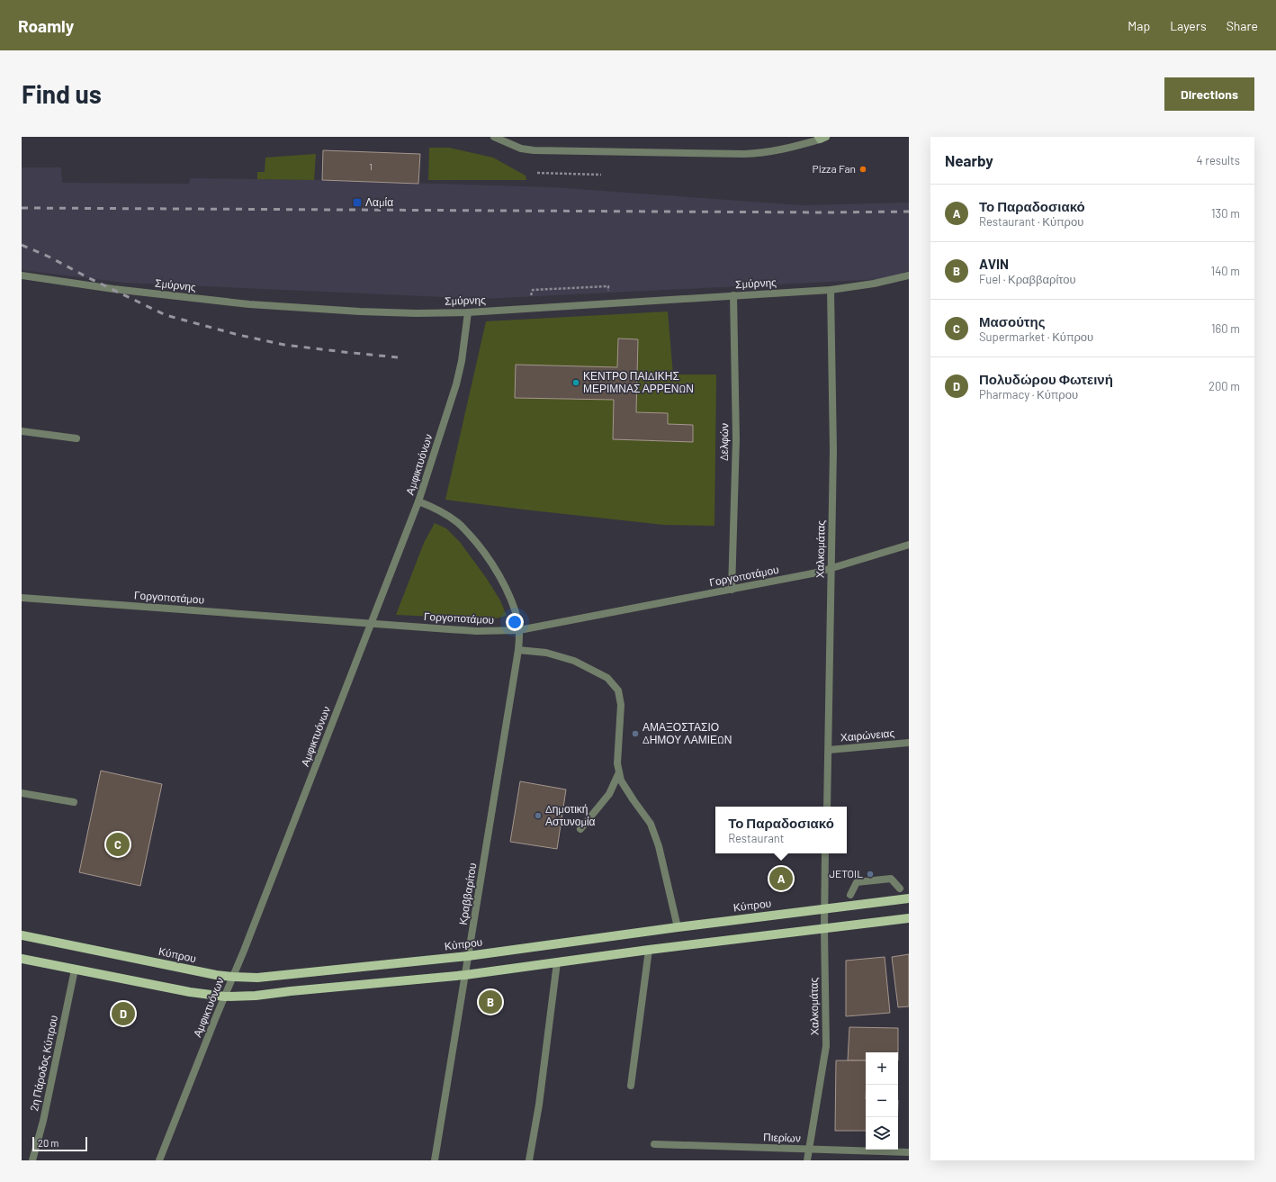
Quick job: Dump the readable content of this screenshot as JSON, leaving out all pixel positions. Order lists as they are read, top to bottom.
{
  "streets": {
    "main road": ["Κύπρου"],
    "street": [
      "Σμύρνης",
      "Δελφών",
      "Αμφικτυόνων",
      "Χαλκομάτας",
      "Γοργοποτάμου",
      "Χαιρώνειας",
      "Κραββαρίτου",
      "2η Πάροδος Κύπρου",
      "Πιερίων"
    ]
  },
  "crossings": [
    ["Σμύρνης", "Δελφών"],
    ["Σμύρνης", "Αμφικτυόνων"],
    ["Σμύρνης", "Χαλκομάτας"],
    ["Δελφών", "Γοργοποτάμου"],
    ["Αμφικτυόνων", "Γοργοποτάμου"],
    ["Αμφικτυόνων", "Κραββαρίτου"],
    ["Αμφικτυόνων", "Κύπρου"],
    ["Χαλκομάτας", "Γοργοποτάμου"],
    ["Χαλκομάτας", "Χαιρώνειας"],
    ["Χαλκομάτας", "Κύπρου"],
    ["Χαλκομάτας", "Πιερίων"],
    ["Γοργοποτάμου", "Κραββαρίτου"],
    ["Κραββαρίτου", "Κύπρου"]
  ],
  "places": {
    "other": [
      "Pizza Fan",
      "ΚΕΝΤΡΟ ΠΑΙΔΙΚΗΣ ΜΕΡΙΜΝΑΣ ΑΡΡΕΝΩΝ",
      "ΑΜΑΞΟΣΤΑΣΙΟ ΔΗΜΟΥ ΛΑΜΙΕΩΝ",
      "Δημοτική Αστυνομία",
      "JETOIL"
    ],
    "transit": ["Λαμία"]
  },
  "house_numbers": ["1"],
  "scale_bar": "20 m",
  "page": {
    "header": "Roamly",
    "nav": ["Map", "Layers", "Share"],
    "buttons": "Directions",
    "title": "Find us",
    "heading": ["Nearby", "4 results"],
    "list": [
      {
        "mark": "A",
        "name": "Το Παραδοσιακό",
        "note": "Restaurant · Κύπρου",
        "value": "130 m"
      },
      {
        "mark": "B",
        "name": "AVIN",
        "note": "Fuel · Κραββαρίτου",
        "value": "140 m"
      },
      {
        "mark": "C",
        "name": "Μασούτης",
        "note": "Supermarket · Κύπρου",
        "value": "160 m"
      },
      {
        "mark": "D",
        "name": "Πολυδώρου Φωτεινή",
        "note": "Pharmacy · Κύπρου",
        "value": "200 m"
      }
    ],
    "popup": ["Το Παραδοσιακό", "Restaurant"],
    "pins": [
      "C",
      "A",
      "B",
      "D"
    ],
    "map_buttons": ["+", "−"],
    "scale": "20 m"
  }
}
